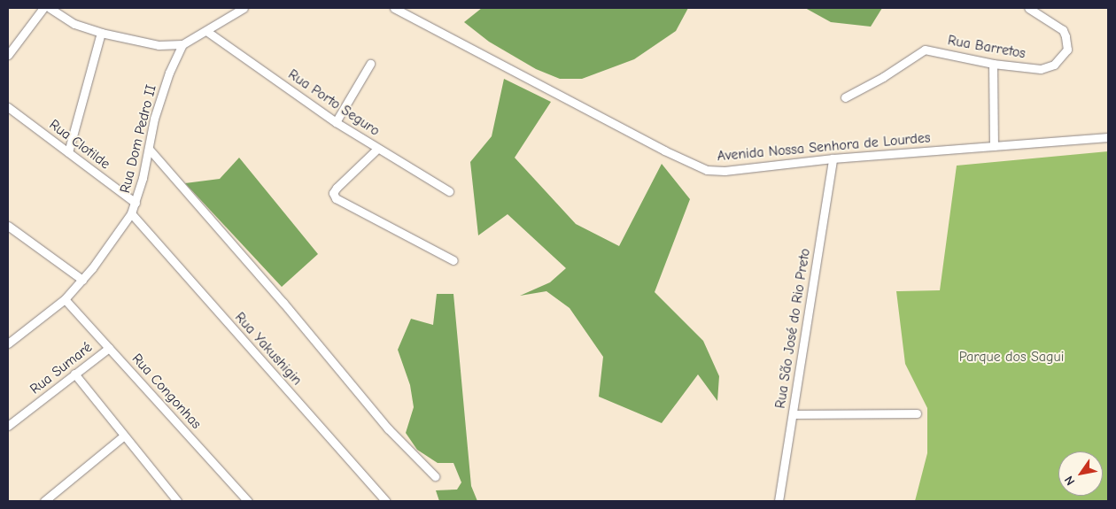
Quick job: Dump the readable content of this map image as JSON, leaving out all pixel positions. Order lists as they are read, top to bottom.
{
  "streets": {
    "street": [
      "Rua Barretos",
      "Rua Porto Seguro",
      "Rua Dom Pedro II",
      "Rua Clotilde",
      "Avenida Nossa Senhora de Lourdes",
      "Rua São José do Rio Preto",
      "Rua Yakushigin",
      "Rua Sumaré",
      "Rua Congonhas"
    ]
  },
  "crossings": [
    ["Rua Dom Pedro II", "Rua Clotilde"],
    ["Rua Dom Pedro II", "Rua Yakushigin"],
    ["Rua Dom Pedro II", "Rua Congonhas"],
    ["Avenida Nossa Senhora de Lourdes", "Rua São José do Rio Preto"],
    ["Rua Sumaré", "Rua Congonhas"]
  ],
  "parks": ["Parque dos Sagui"],
  "north": "bottom left"
}
